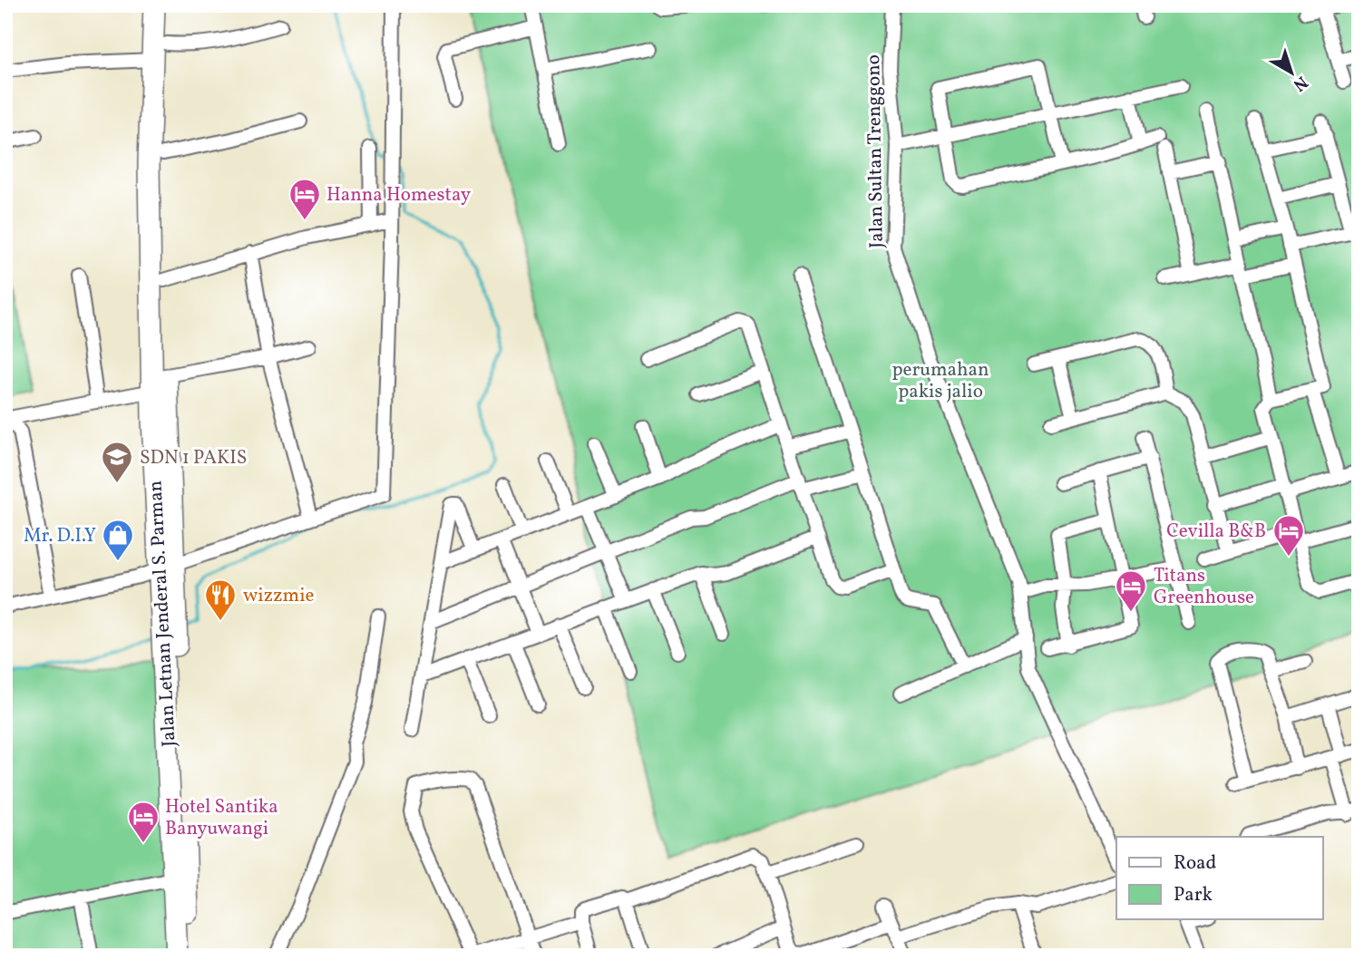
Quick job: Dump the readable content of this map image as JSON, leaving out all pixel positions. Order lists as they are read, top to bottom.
{
  "streets": {
    "highway": ["Jalan Letnan Jenderal S. Parman"],
    "street": ["Jalan Sultan Trenggono"]
  },
  "parks": ["perumahan pakis jalio"],
  "places": {
    "hotel": [
      "Hanna Homestay",
      "Cevilla B&B",
      "Titans Greenhouse",
      "Hotel Santika Banyuwangi"
    ],
    "school or university": ["SDN 1 PAKIS"],
    "shop": ["Mr. D.I.Y"],
    "restaurant": ["wizzmie"]
  },
  "legend": ["Road", "Park"],
  "north": "bottom right"
}
